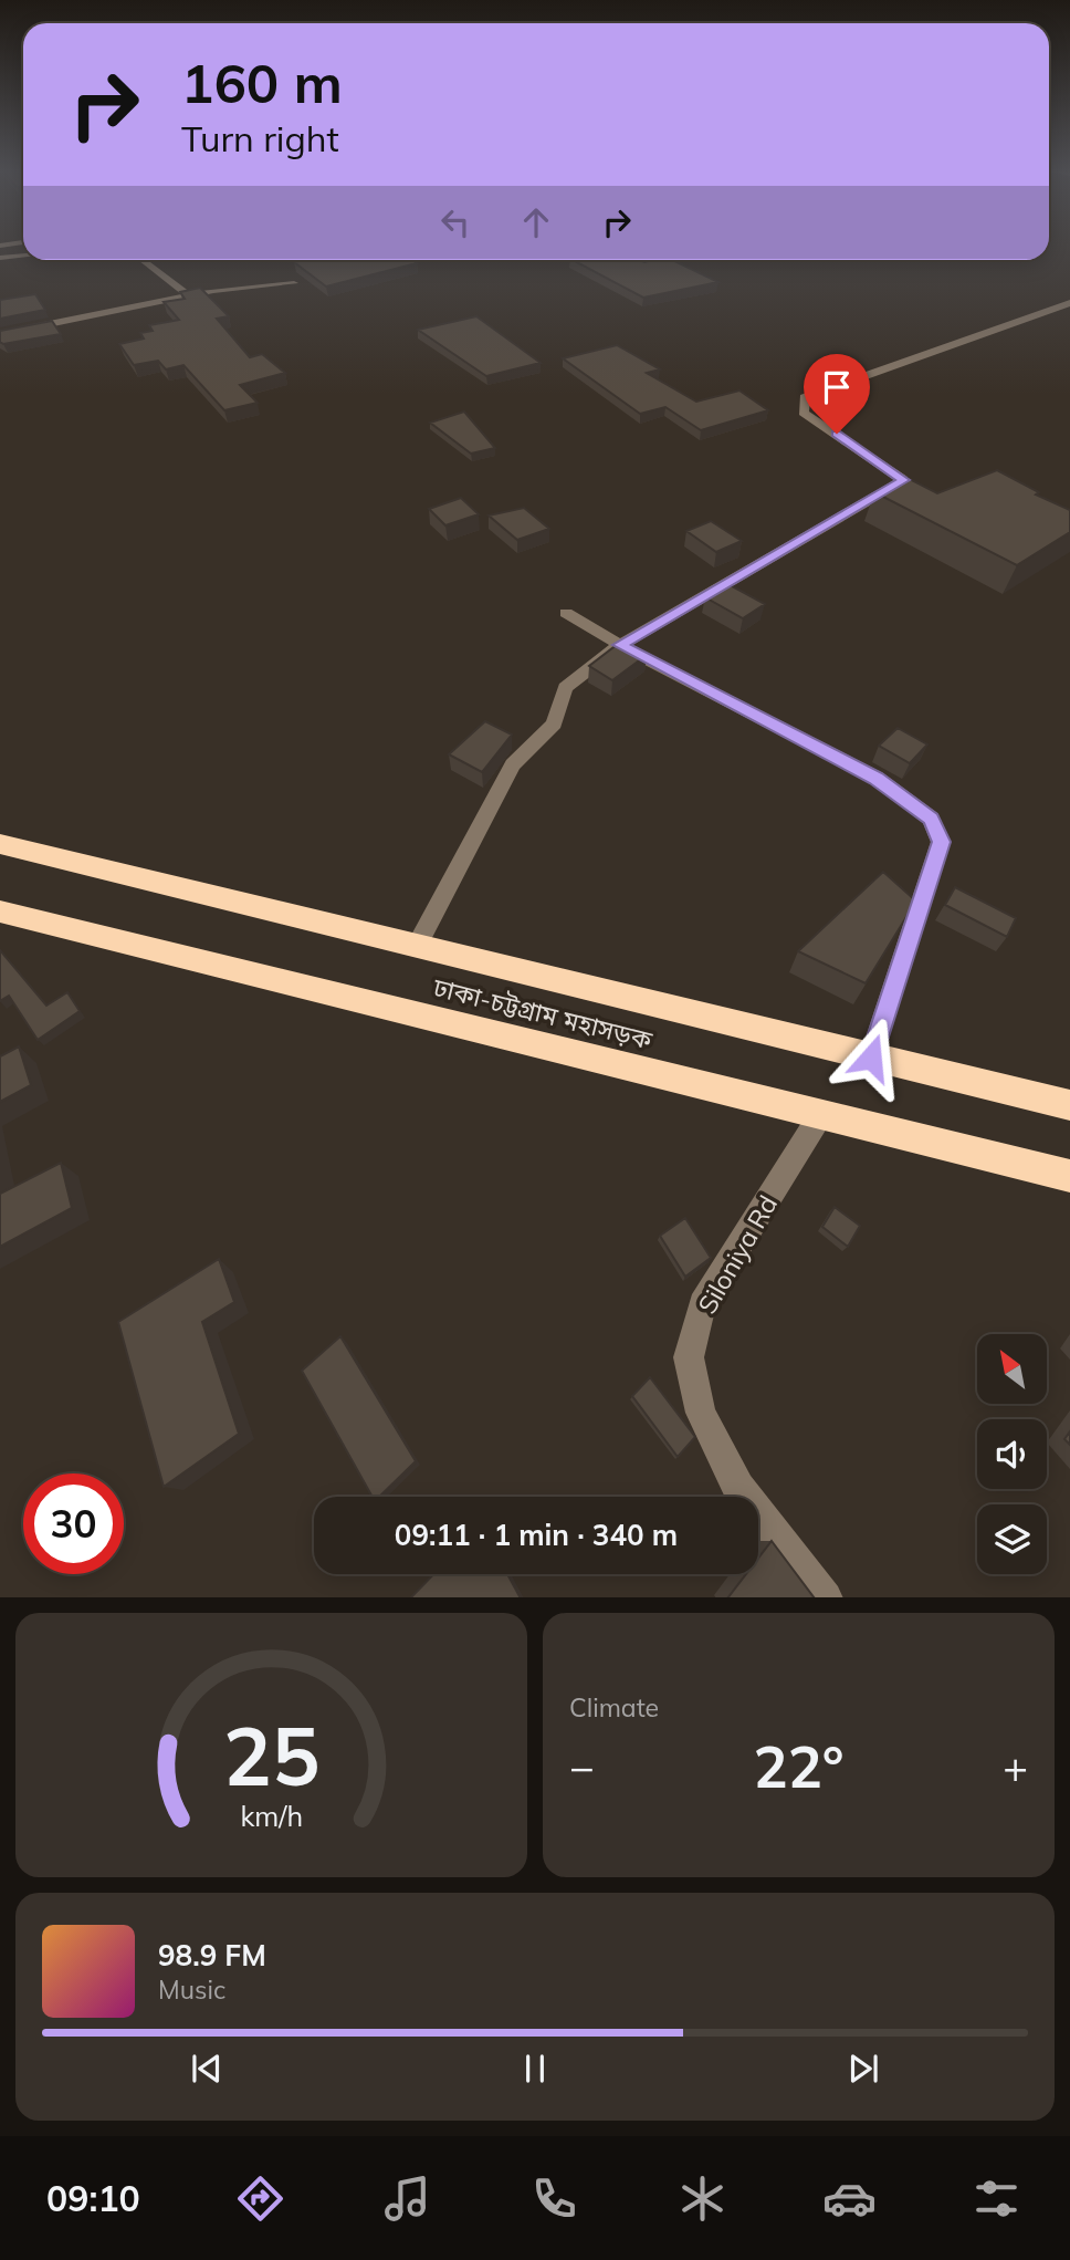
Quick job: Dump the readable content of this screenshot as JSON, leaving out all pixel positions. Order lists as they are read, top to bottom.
{
  "streets": {
    "highway": ["ঢাকা-চট্টগ্রাম মহাসড়ক"],
    "street": ["Siloniya Rd"]
  },
  "crossings": [
    ["ঢাকা-চট্টগ্রাম মহাসড়ক", "Siloniya Rd"]
  ],
  "north": "top left",
  "page": {
    "turn": ["160 m", "Turn right"],
    "limit": "30",
    "trip": "09:11 · 1 min · 340 m",
    "tile": "Climate",
    "heat": ["−", "22°", "+"],
    "song": ["98.9 FM", "Music"],
    "tabs": "09:10",
    "gauge": ["25", "km/h"]
  }
}
